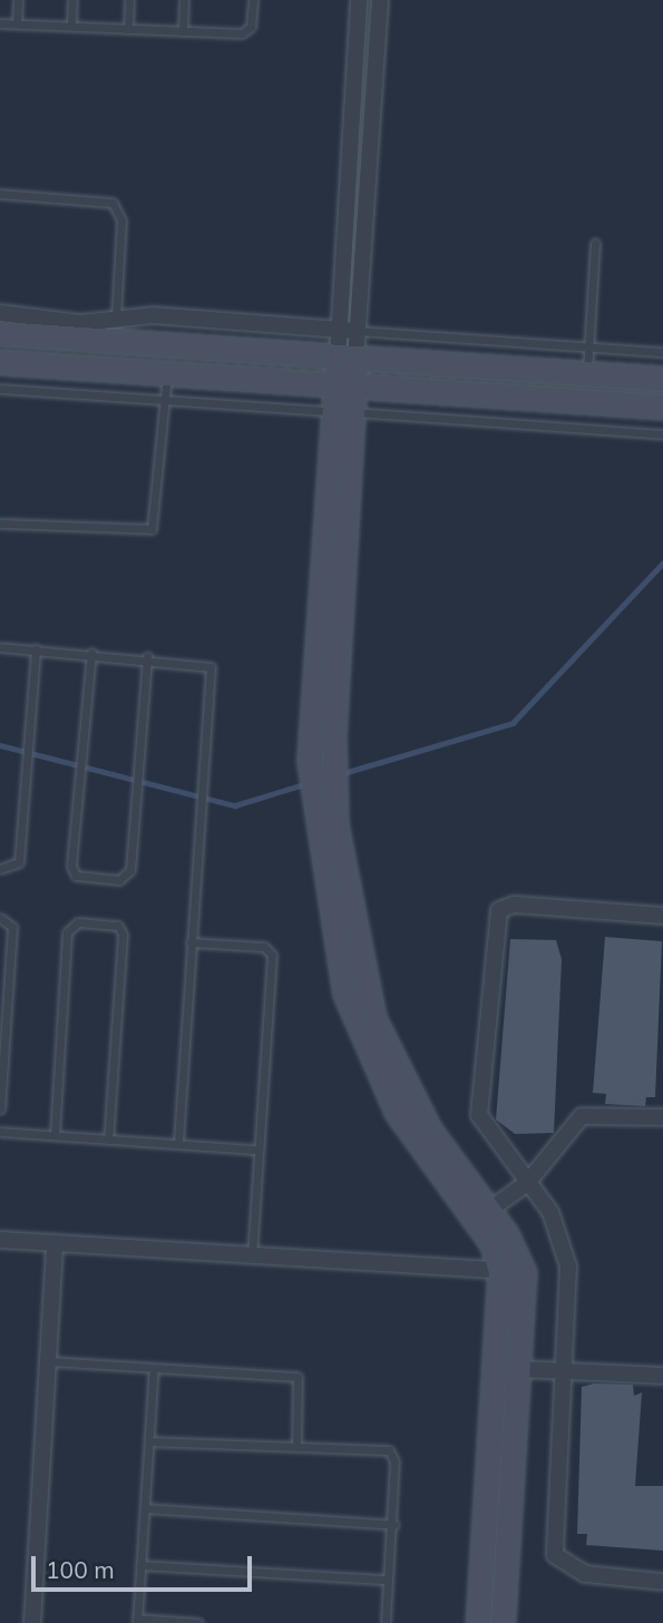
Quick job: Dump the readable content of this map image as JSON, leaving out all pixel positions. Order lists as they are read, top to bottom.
{
  "scale_bar": "100 m"
}
